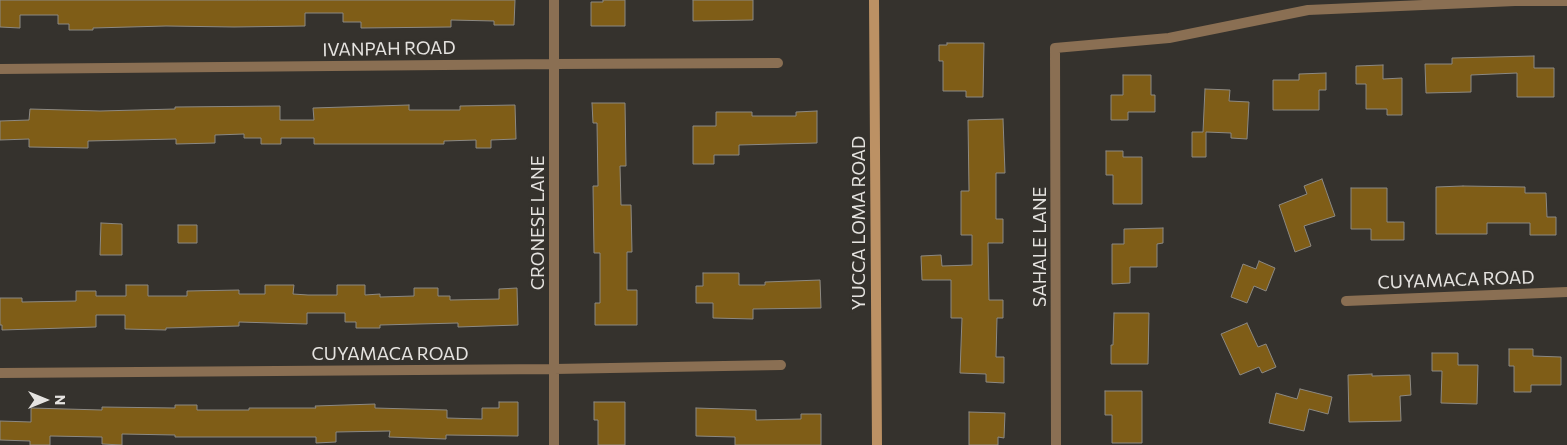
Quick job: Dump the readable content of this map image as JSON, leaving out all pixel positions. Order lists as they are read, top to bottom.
{
  "streets": {
    "main road": ["YUCCA LOMA ROAD"],
    "street": [
      "IVANPAH ROAD",
      "CRONESE LANE",
      "SAHALE LANE",
      "CUYAMACA ROAD"
    ]
  },
  "crossings": [
    ["IVANPAH ROAD", "CRONESE LANE"],
    ["CRONESE LANE", "CUYAMACA ROAD"]
  ],
  "north": "right"
}
